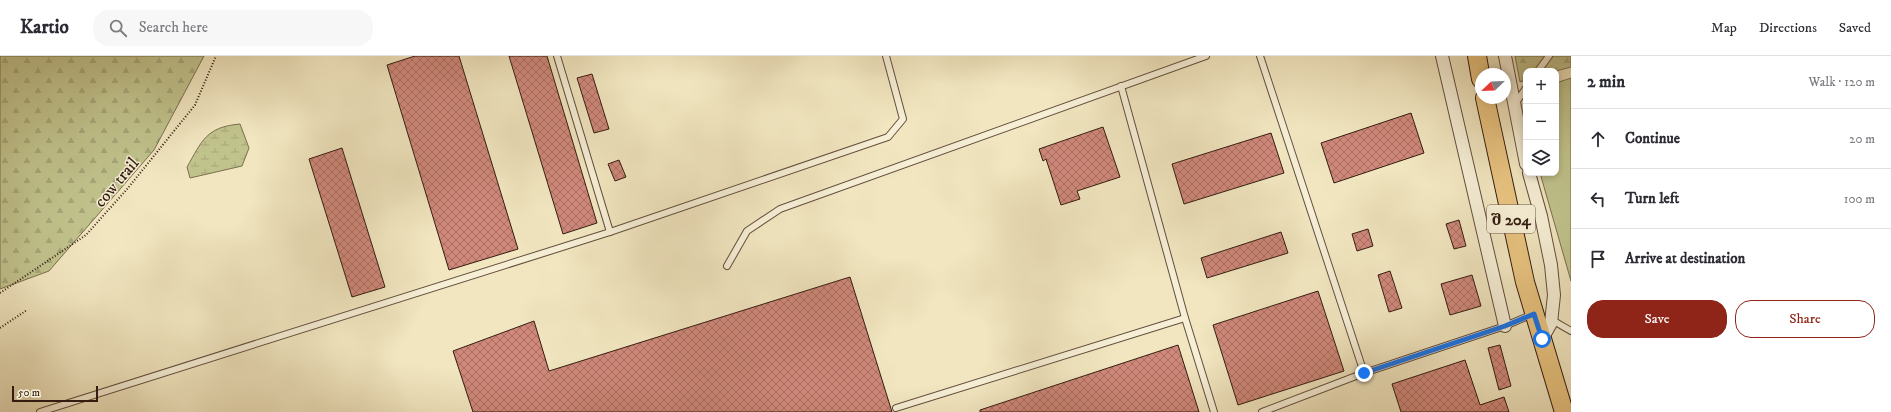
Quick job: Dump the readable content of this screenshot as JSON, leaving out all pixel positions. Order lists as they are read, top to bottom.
{
  "streets": {
    "main road": ["შ 204"],
    "path": ["cow trail"]
  },
  "scale_bar": "50 m",
  "north": "bottom left",
  "page": {
    "header": "Kartio",
    "search": "Search here",
    "nav": ["Map", "Directions", "Saved"],
    "heading": ["2 min", "Walk · 120 m"],
    "map_buttons": ["+", "−"],
    "list": [
      ["Continue", "20 m"],
      ["Turn left", "100 m"],
      "Arrive at destination"
    ],
    "buttons": ["Save", "Share"],
    "scale": "50 m"
  }
}
